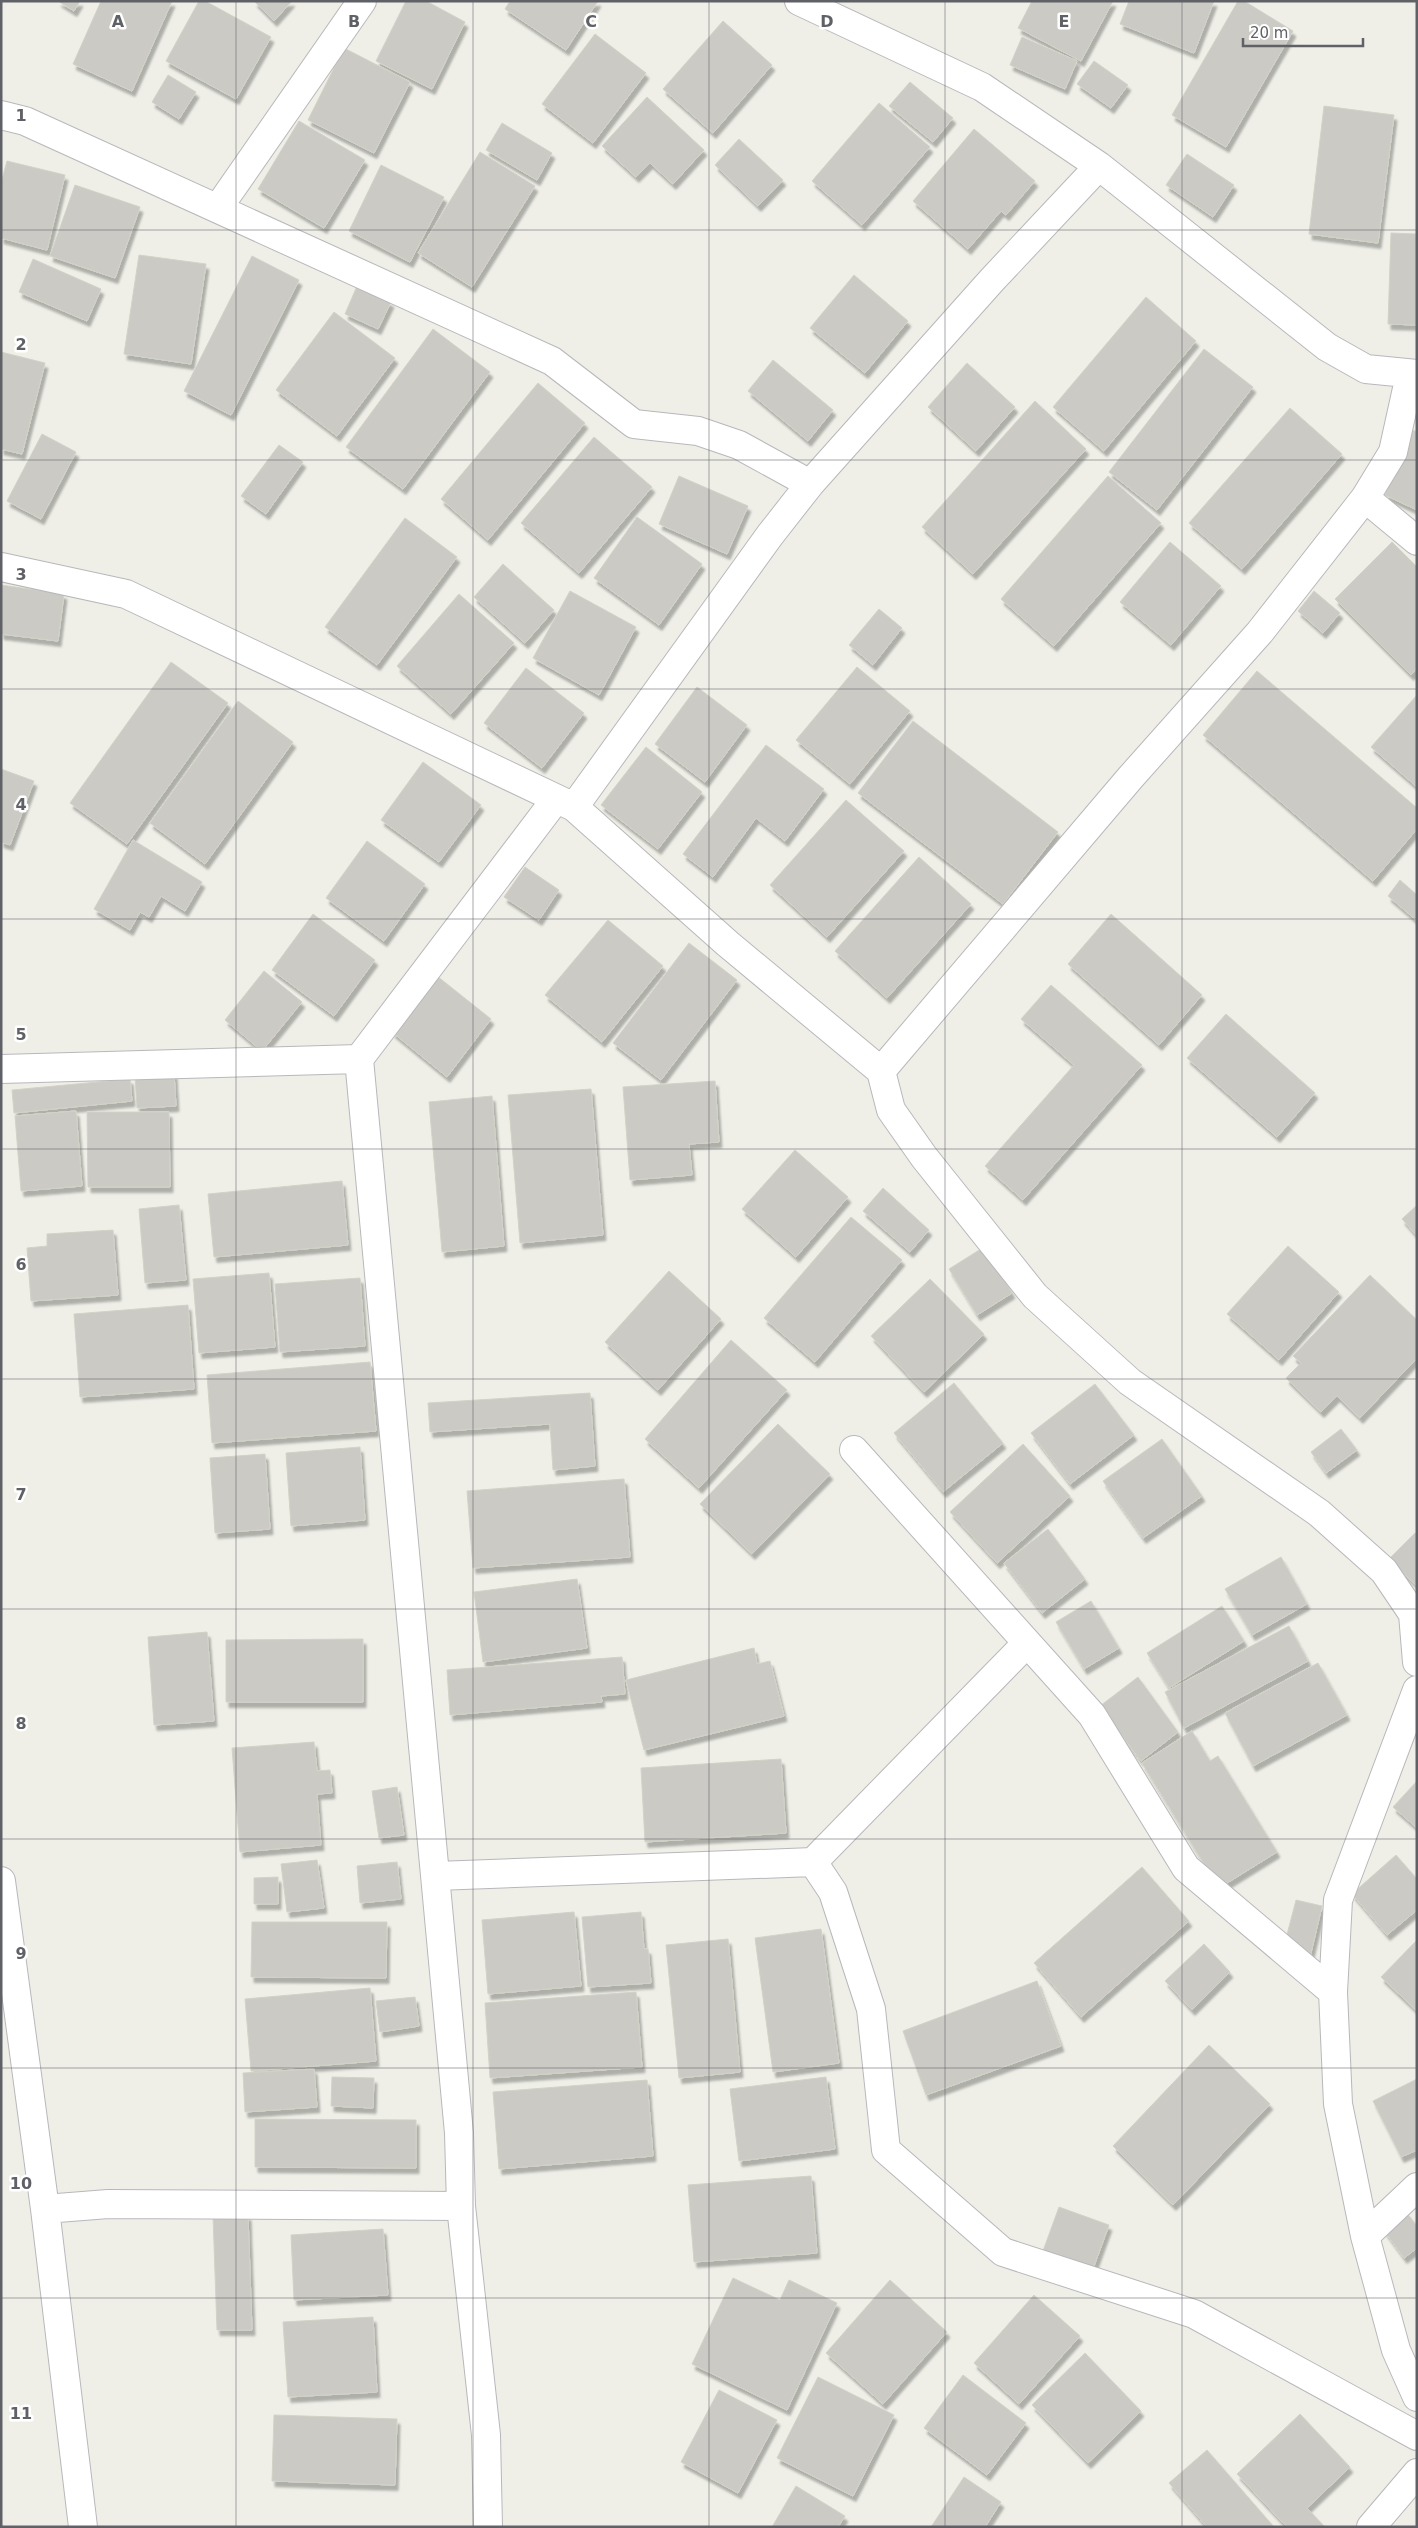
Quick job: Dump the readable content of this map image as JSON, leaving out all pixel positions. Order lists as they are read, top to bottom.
{
  "scale_bar": "20 m",
  "grid": {
    "columns": [
      "A",
      "B",
      "C",
      "D",
      "E"
    ],
    "rows": [
      "1",
      "2",
      "3",
      "4",
      "5",
      "6",
      "7",
      "8",
      "9",
      "10",
      "11"
    ]
  }
}
